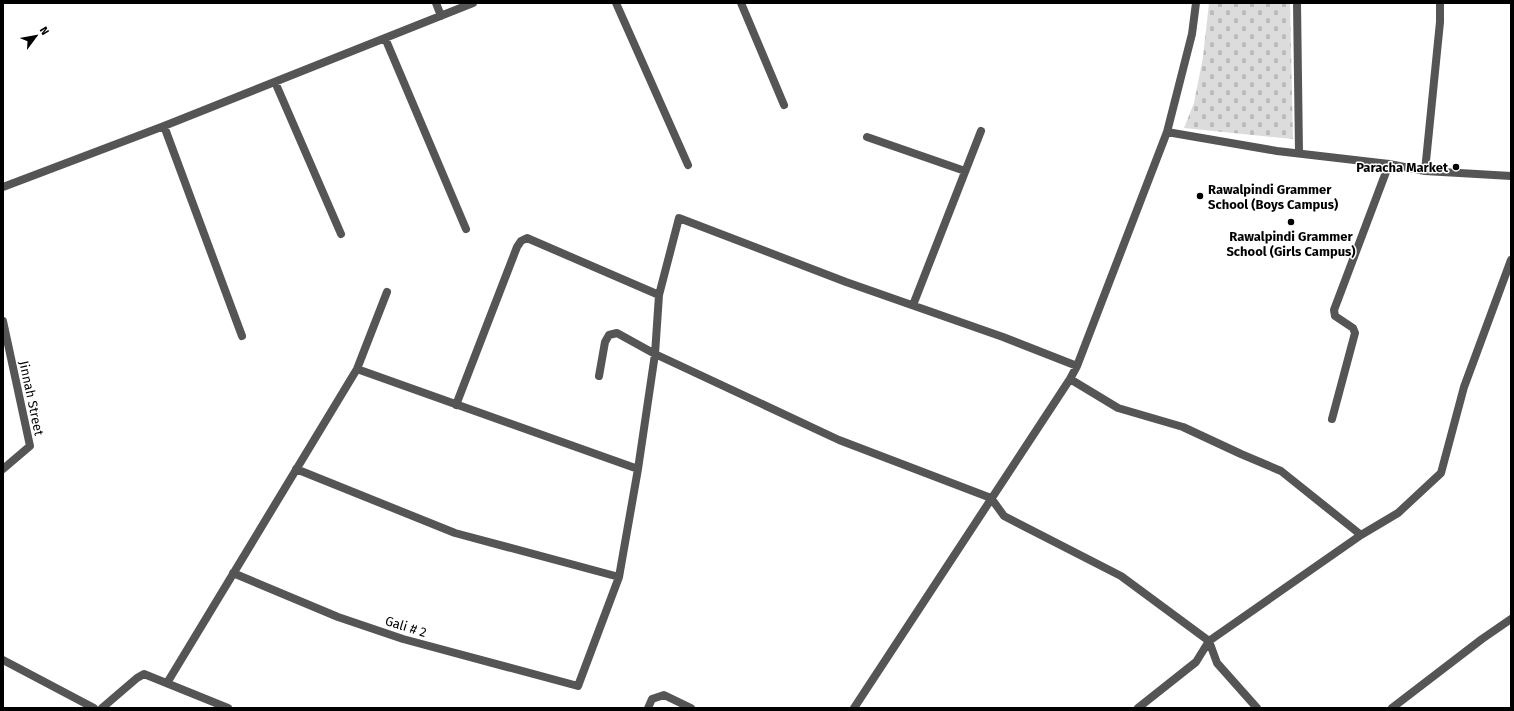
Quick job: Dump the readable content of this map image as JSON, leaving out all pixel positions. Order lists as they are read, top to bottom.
{
  "streets": {
    "street": ["Jinnah Street", "Gali # 2"]
  },
  "places": ["Paracha Market", "Rawalpindi Grammer School (Boys Campus)", "Rawalpindi Grammer School (Girls Campus)"],
  "north": "top right"
}
